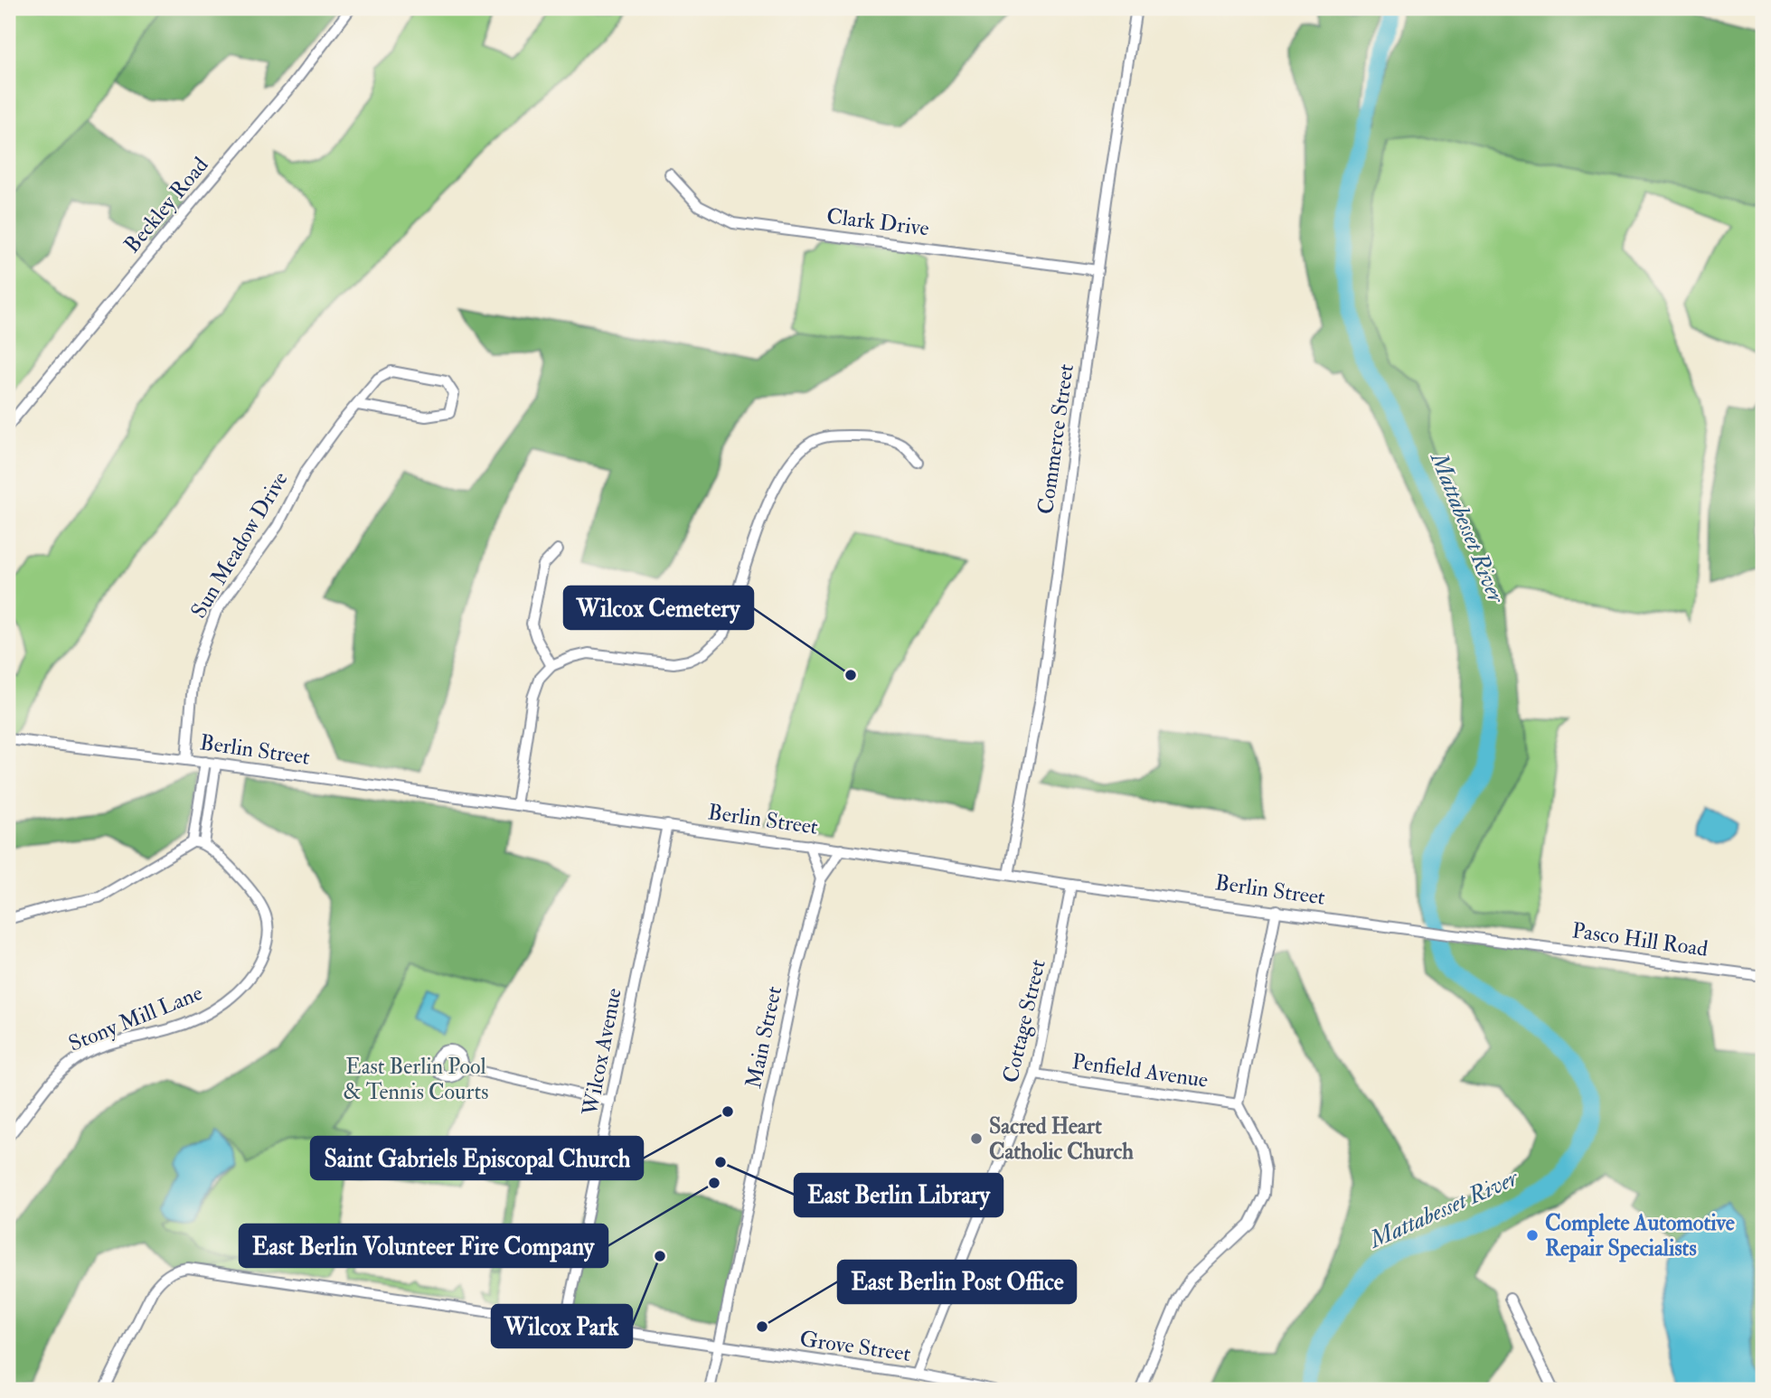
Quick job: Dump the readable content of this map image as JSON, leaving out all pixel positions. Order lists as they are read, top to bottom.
{
  "streets": {
    "street": [
      "Beckley Road",
      "Clark Drive",
      "Commerce Street",
      "Sun Meadow Drive",
      "Berlin Street",
      "Pasco Hill Road",
      "Stony Mill Lane",
      "Cottage Street",
      "Main Street",
      "Wilcox Avenue",
      "Penfield Avenue",
      "Grove Street"
    ]
  },
  "crossings": [
    ["Clark Drive", "Commerce Street"],
    ["Commerce Street", "Berlin Street"],
    ["Sun Meadow Drive", "Berlin Street"],
    ["Berlin Street", "Pasco Hill Road"],
    ["Berlin Street", "Cottage Street"],
    ["Berlin Street", "Main Street"],
    ["Berlin Street", "Wilcox Avenue"],
    ["Cottage Street", "Penfield Avenue"],
    ["Cottage Street", "Grove Street"],
    ["Main Street", "Grove Street"],
    ["Wilcox Avenue", "Grove Street"]
  ],
  "water": ["Mattabesset River"],
  "parks": ["East Berlin Pool & Tennis Courts"],
  "places": [
    "Wilcox Cemetery",
    "Saint Gabriels Episcopal Church",
    "Sacred Heart Catholic Church",
    "East Berlin Library",
    "East Berlin Volunteer Fire Company",
    "Complete Automotive Repair Specialists",
    "Wilcox Park",
    "East Berlin Post Office"
  ]
}
